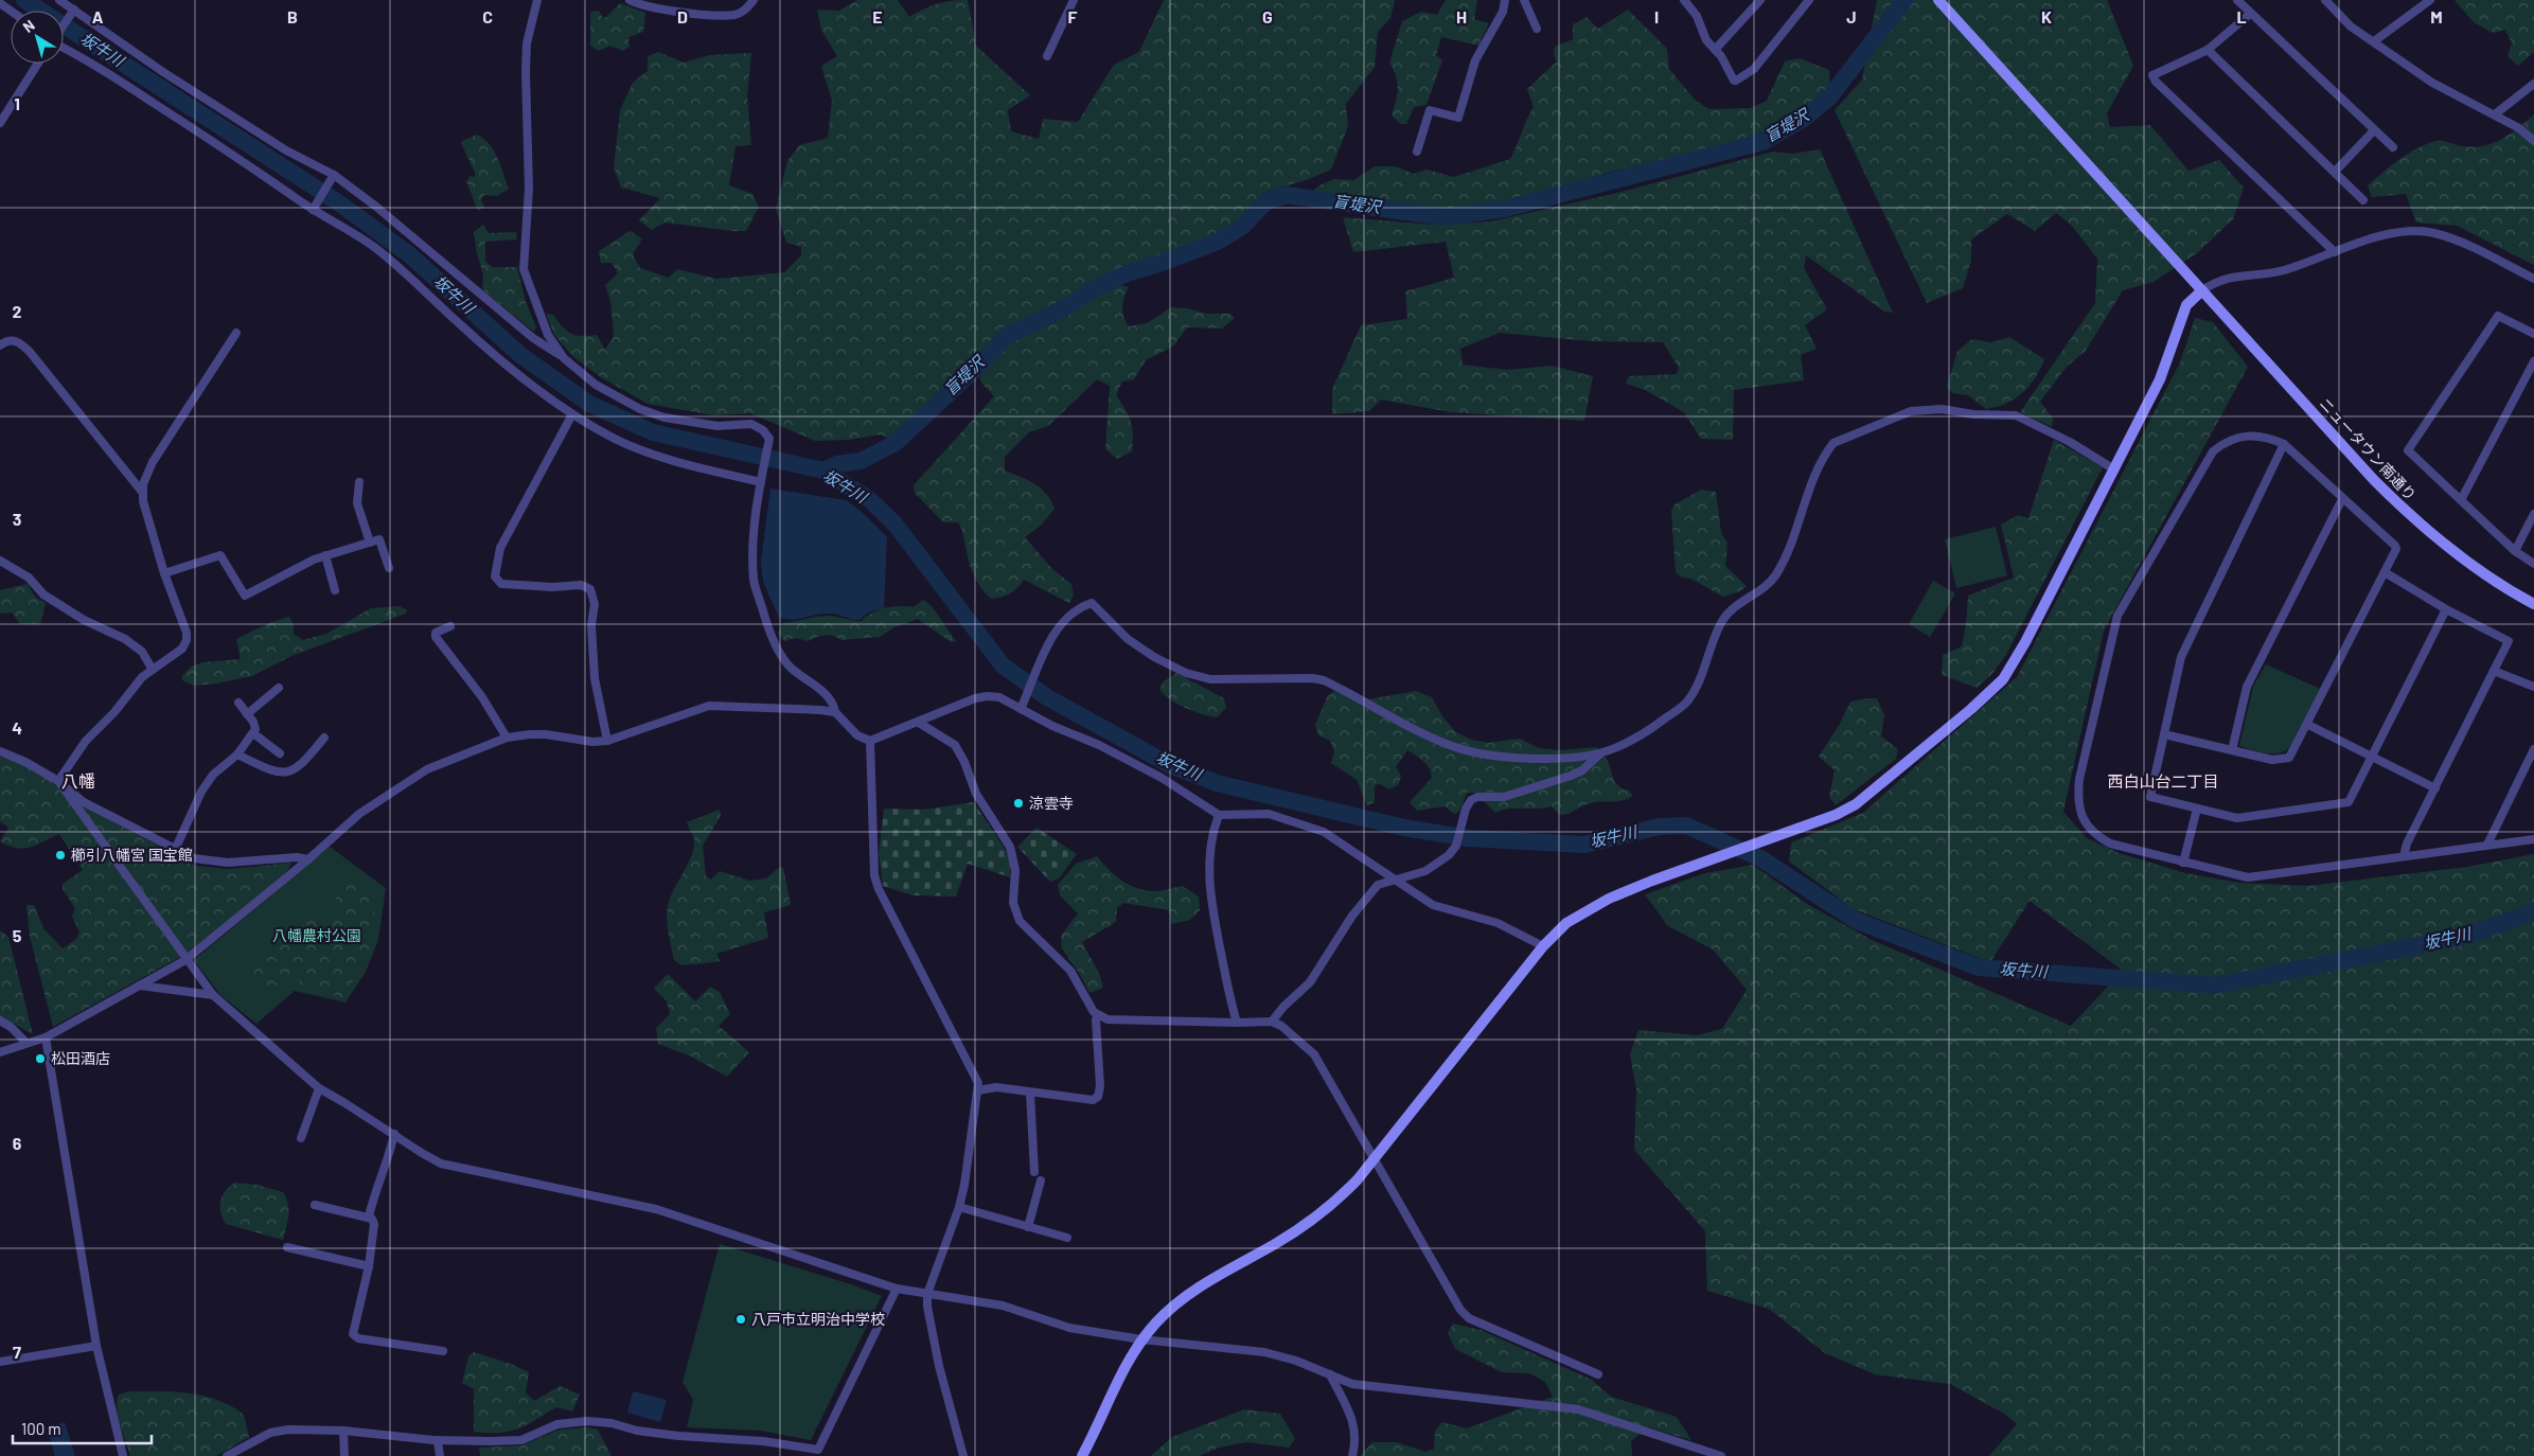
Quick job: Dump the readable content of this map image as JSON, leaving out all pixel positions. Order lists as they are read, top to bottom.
{
  "streets": {
    "street": ["ニュータウン南通り"]
  },
  "districts": ["八幡", "西白山台二丁目"],
  "water": ["坂牛川", "盲堤沢"],
  "parks": ["八幡農村公園"],
  "places": [
    "涼雲寺",
    "櫛引八幡宮 国宝館",
    "松田酒店",
    "八戸市立明治中学校"
  ],
  "scale_bar": "100 m",
  "north": "top left",
  "grid": {
    "columns": [
      "A",
      "B",
      "C",
      "D",
      "E",
      "F",
      "G",
      "H",
      "I",
      "J",
      "K",
      "L",
      "M"
    ],
    "rows": [
      "1",
      "2",
      "3",
      "4",
      "5",
      "6",
      "7"
    ]
  }
}
